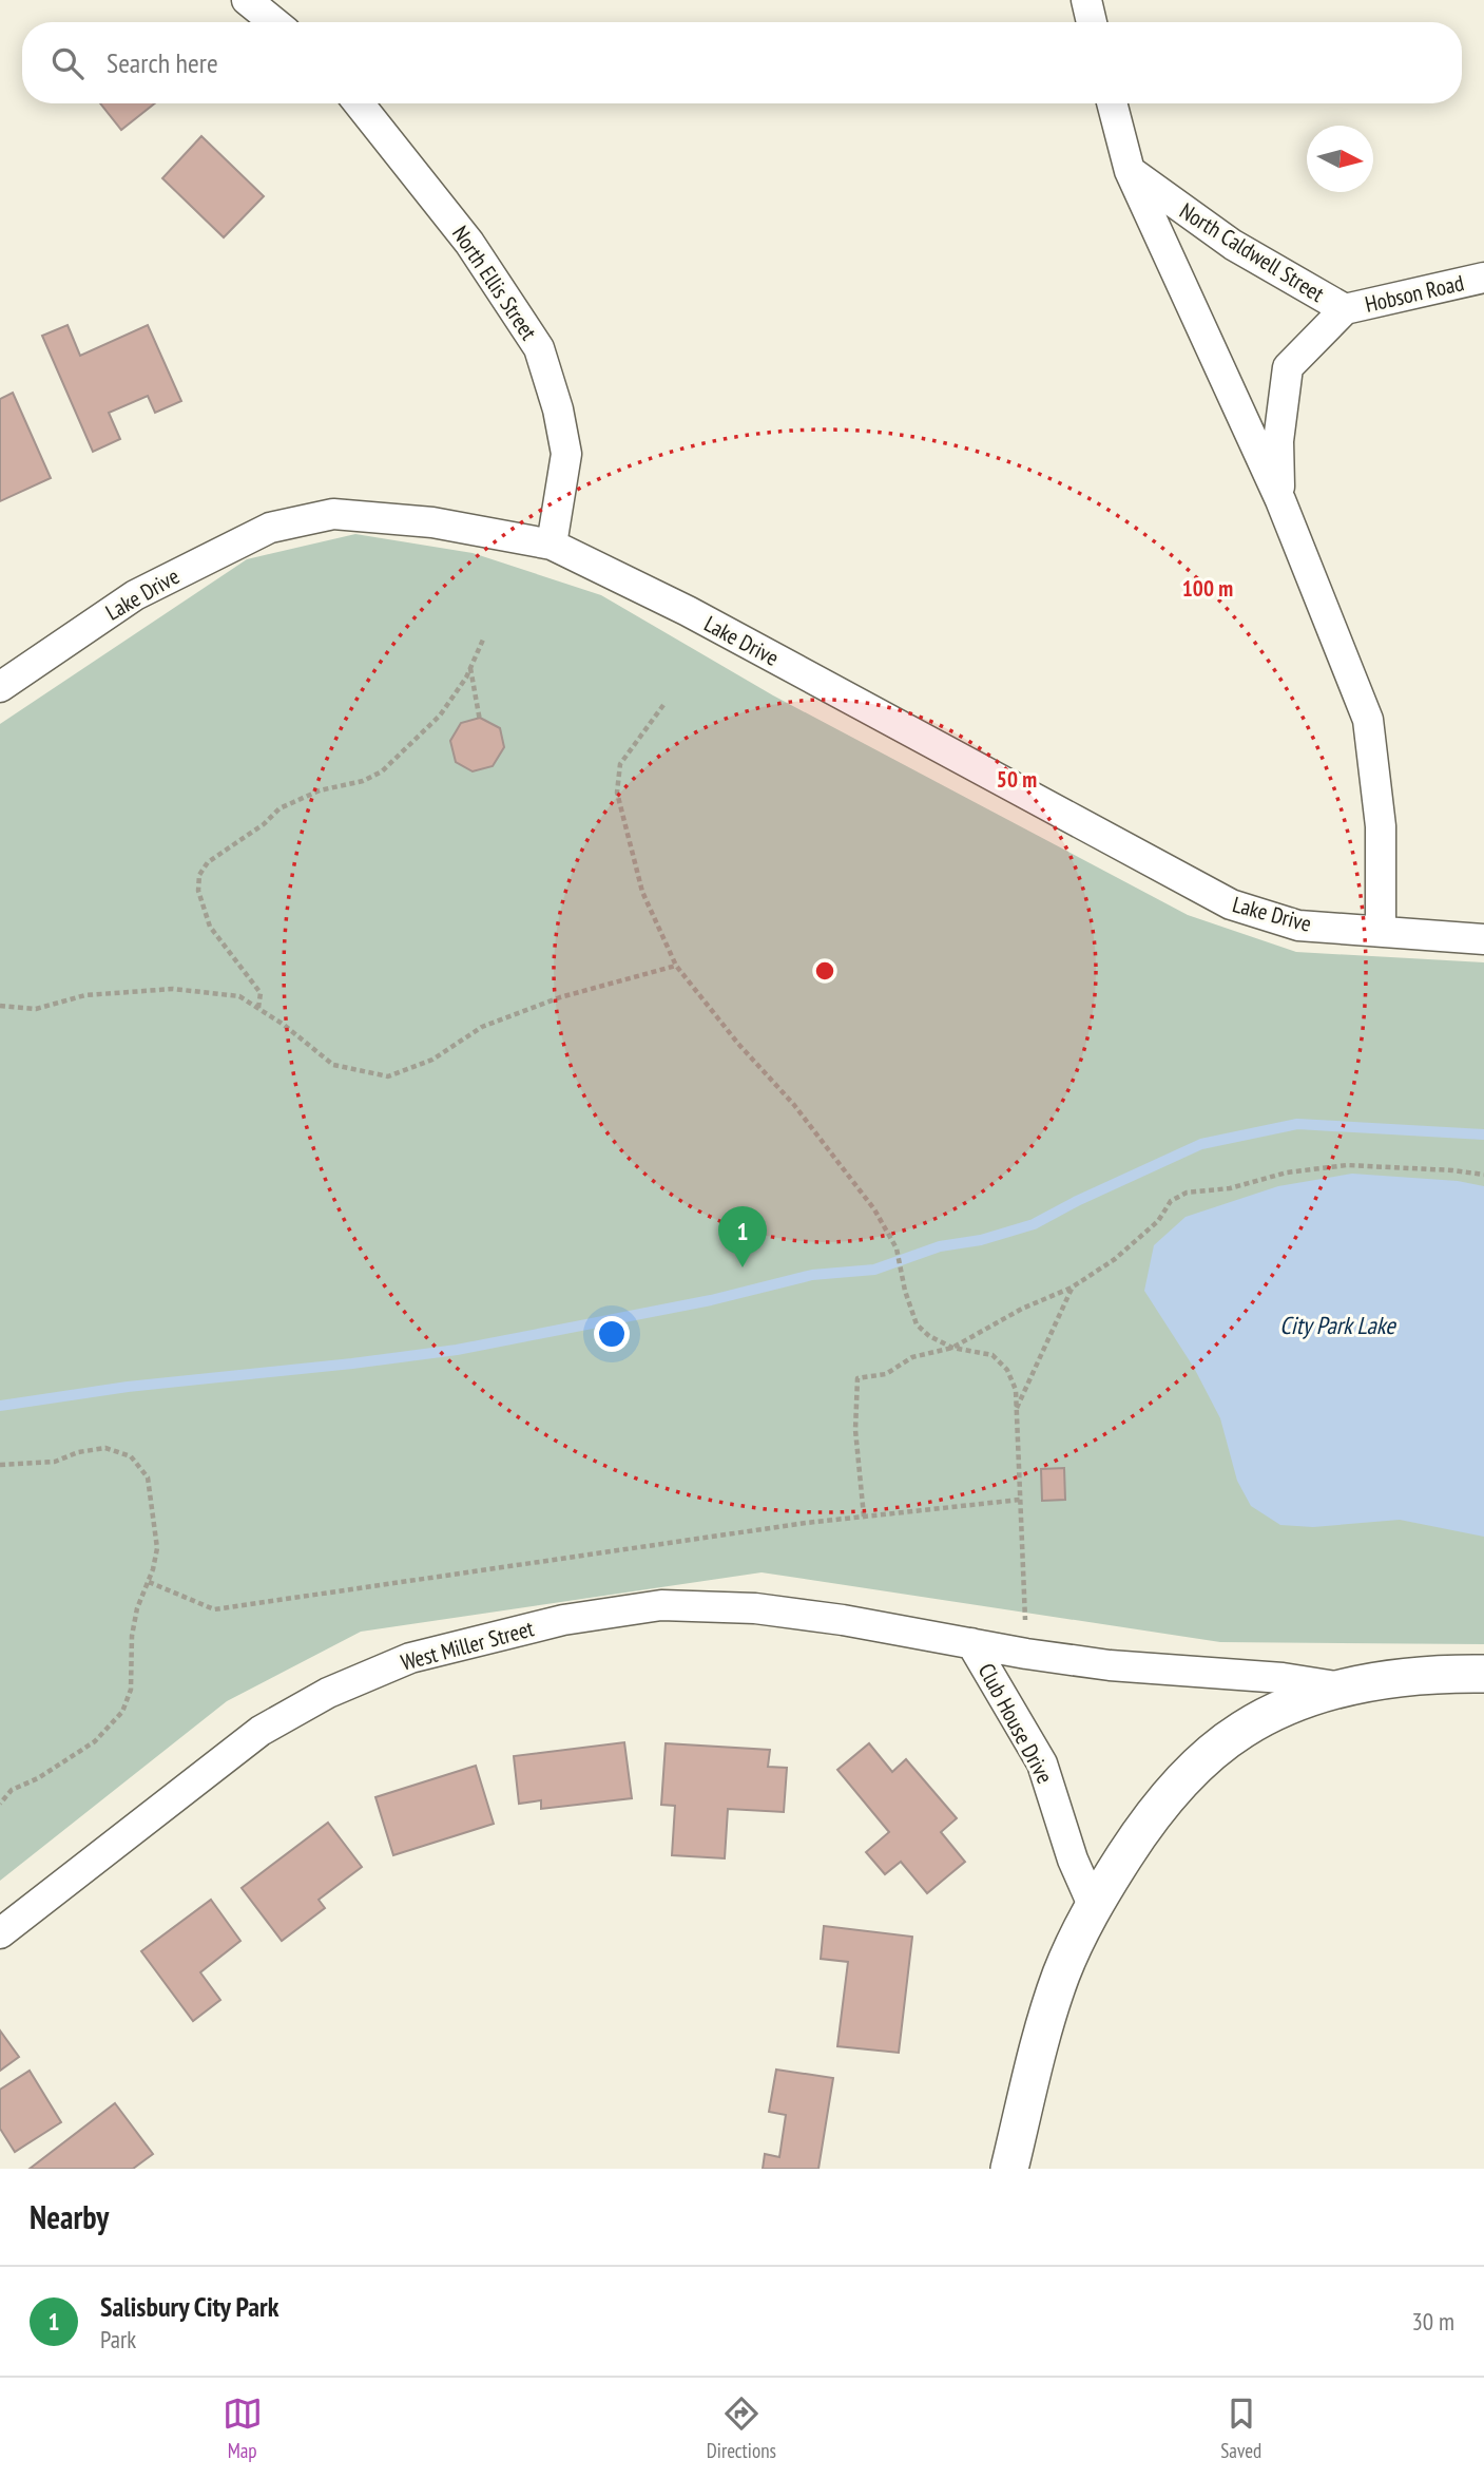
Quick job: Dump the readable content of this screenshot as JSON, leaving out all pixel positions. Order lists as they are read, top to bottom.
{
  "streets": {
    "street": [
      "North Caldwell Street",
      "North Ellis Street",
      "Hobson Road",
      "Lake Drive",
      "West Miller Street",
      "Club House Drive"
    ]
  },
  "crossings": [
    ["North Caldwell Street", "Hobson Road"],
    ["North Caldwell Street", "Lake Drive"],
    ["North Ellis Street", "Lake Drive"],
    ["West Miller Street", "Club House Drive"]
  ],
  "water": ["City Park Lake"],
  "north": "right",
  "page": {
    "search": "Search here",
    "pins": "1",
    "heading": "Nearby",
    "list": [
      {
        "mark": "1",
        "name": "Salisbury City Park",
        "note": "Park",
        "value": "30 m"
      }
    ],
    "nav": ["Map", "Directions", "Saved"]
  },
  "rings": ["100 m", "50 m"]
}
